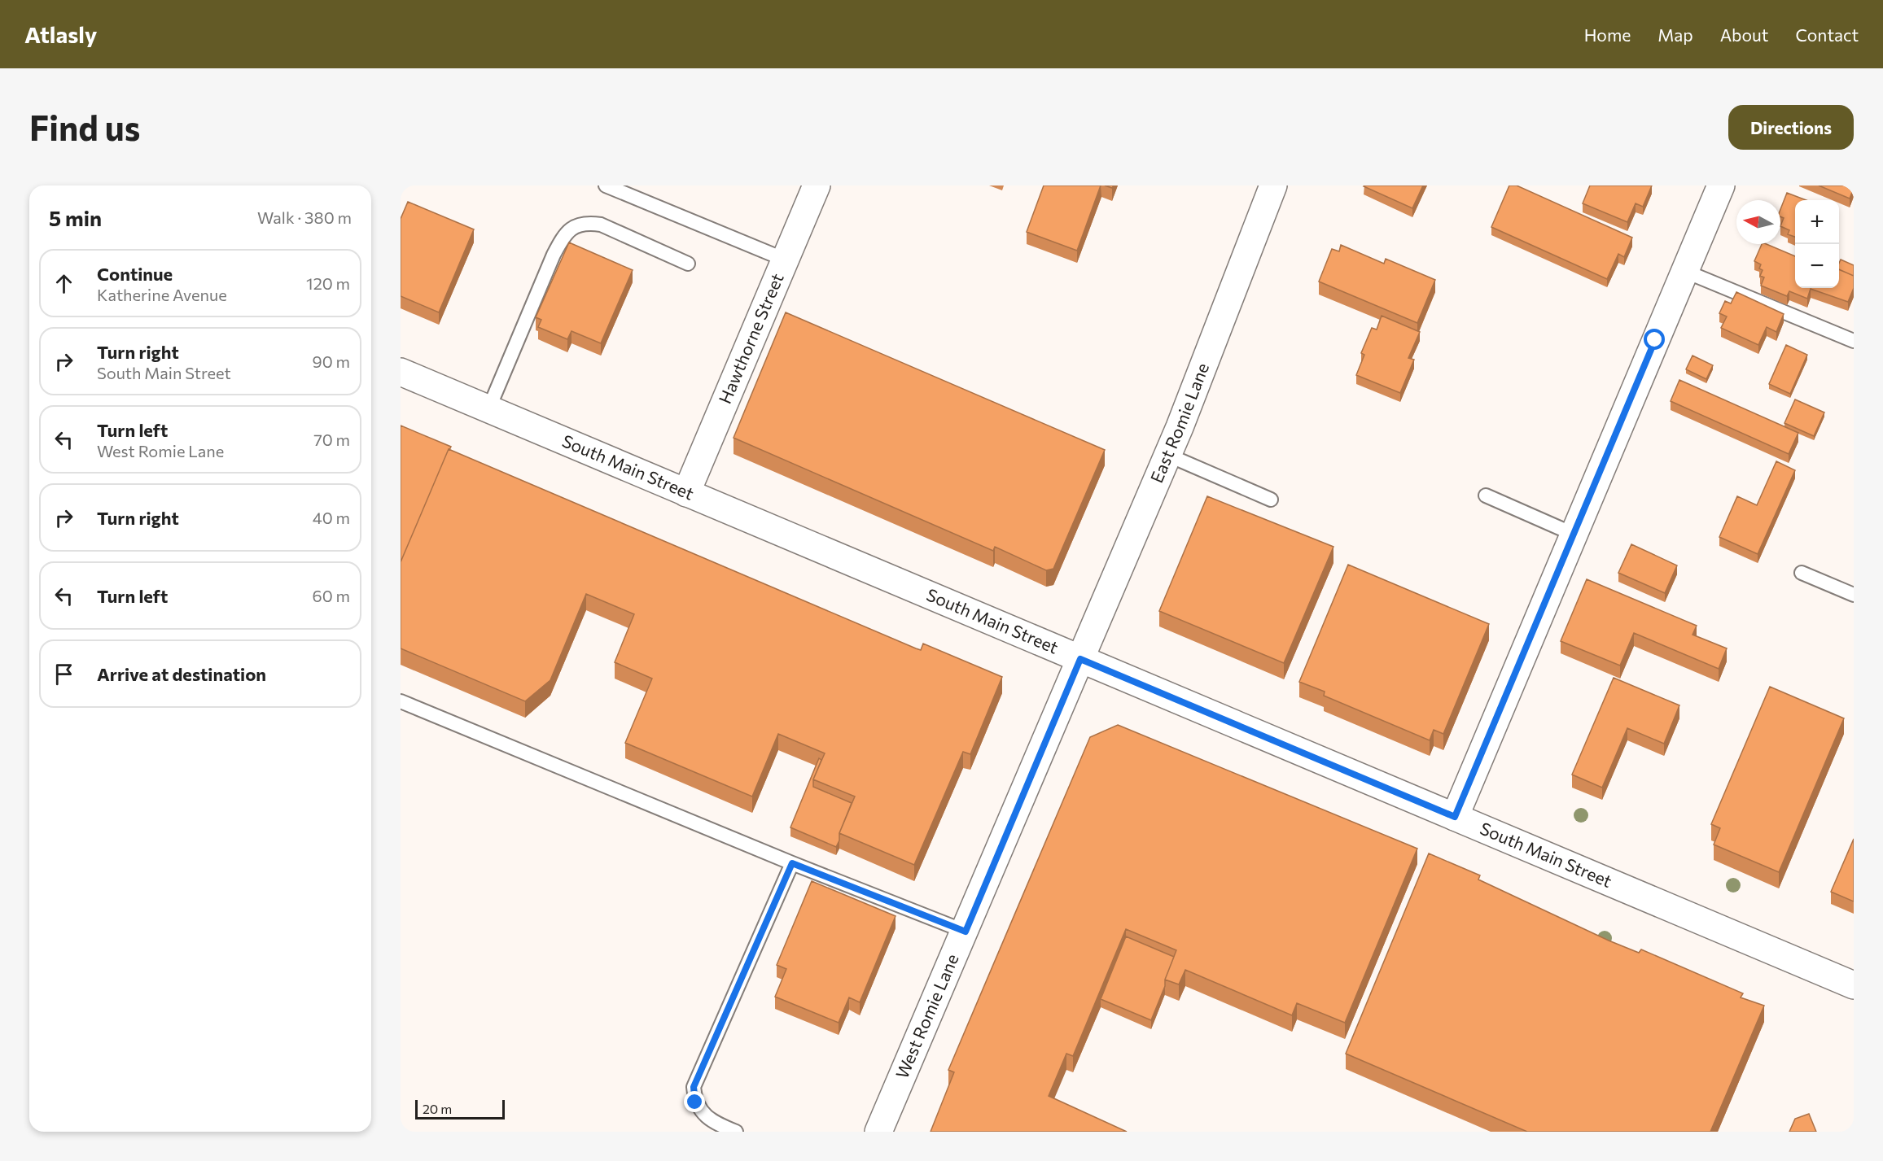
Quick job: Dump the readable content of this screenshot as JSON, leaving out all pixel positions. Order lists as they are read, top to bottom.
{
  "streets": {
    "main road": [
      "Hawthorne Street",
      "East Romie Lane",
      "South Main Street",
      "West Romie Lane"
    ]
  },
  "crossings": [
    ["Hawthorne Street", "South Main Street"],
    ["East Romie Lane", "South Main Street"],
    ["East Romie Lane", "West Romie Lane"],
    ["South Main Street", "West Romie Lane"]
  ],
  "scale_bar": "20 m",
  "north": "left",
  "page": {
    "header": "Atlasly",
    "nav": [
      "Home",
      "Map",
      "About",
      "Contact"
    ],
    "buttons": "Directions",
    "title": "Find us",
    "heading": ["5 min", "Walk · 380 m"],
    "map_buttons": ["+", "−"],
    "list": [
      ["Continue", "Katherine Avenue", "120 m"],
      ["Turn right", "South Main Street", "90 m"],
      ["Turn left", "West Romie Lane", "70 m"],
      ["Turn right", "40 m"],
      ["Turn left", "60 m"],
      "Arrive at destination"
    ],
    "scale": "20 m"
  }
}
